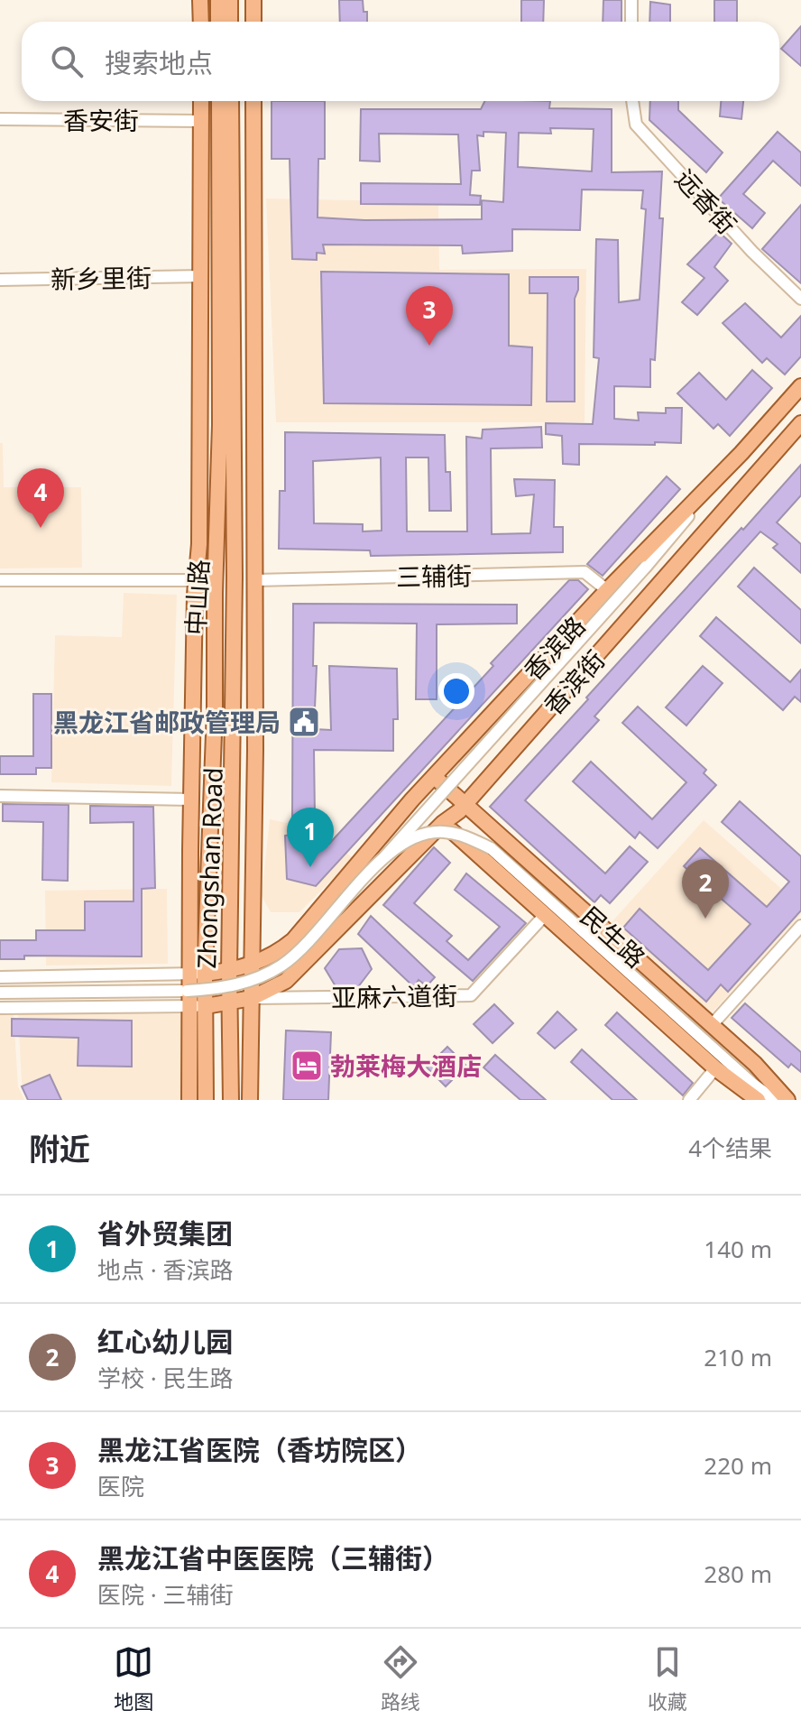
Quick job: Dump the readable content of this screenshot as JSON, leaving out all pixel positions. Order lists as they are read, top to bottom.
{
  "streets": {
    "main road": [
      "中山路",
      "香滨路",
      "香滨街",
      "Zhongshan Road",
      "民生路"
    ],
    "street": [
      "香安街",
      "远香街",
      "新乡里街",
      "三辅街",
      "亚麻六道街"
    ]
  },
  "crossings": [
    ["香安街", "中山路"],
    ["新乡里街", "中山路"],
    ["三辅街", "香滨路"],
    ["中山路", "香滨路"],
    ["中山路", "Zhongshan Road"],
    ["香滨路", "Zhongshan Road"],
    ["香滨路", "民生路"],
    ["香滨街", "Zhongshan Road"],
    ["香滨街", "民生路"],
    ["香滨街", "亚麻六道街"],
    ["民生路", "亚麻六道街"]
  ],
  "places": {
    "public building": ["黑龙江省邮政管理局"],
    "hotel": ["勃莱梅大酒店"]
  },
  "page": {
    "search": "搜索地点",
    "pins": [
      "3",
      "4",
      "1",
      "2"
    ],
    "heading": ["附近", "4个结果"],
    "list": [
      {
        "mark": "1",
        "name": "省外贸集团",
        "note": "地点 · 香滨路",
        "value": "140 m"
      },
      {
        "mark": "2",
        "name": "红心幼儿园",
        "note": "学校 · 民生路",
        "value": "210 m"
      },
      {
        "mark": "3",
        "name": "黑龙江省医院（香坊院区）",
        "note": "医院",
        "value": "220 m"
      },
      {
        "mark": "4",
        "name": "黑龙江省中医医院（三辅街）",
        "note": "医院 · 三辅街",
        "value": "280 m"
      }
    ],
    "nav": ["地图", "路线", "收藏"]
  }
}
